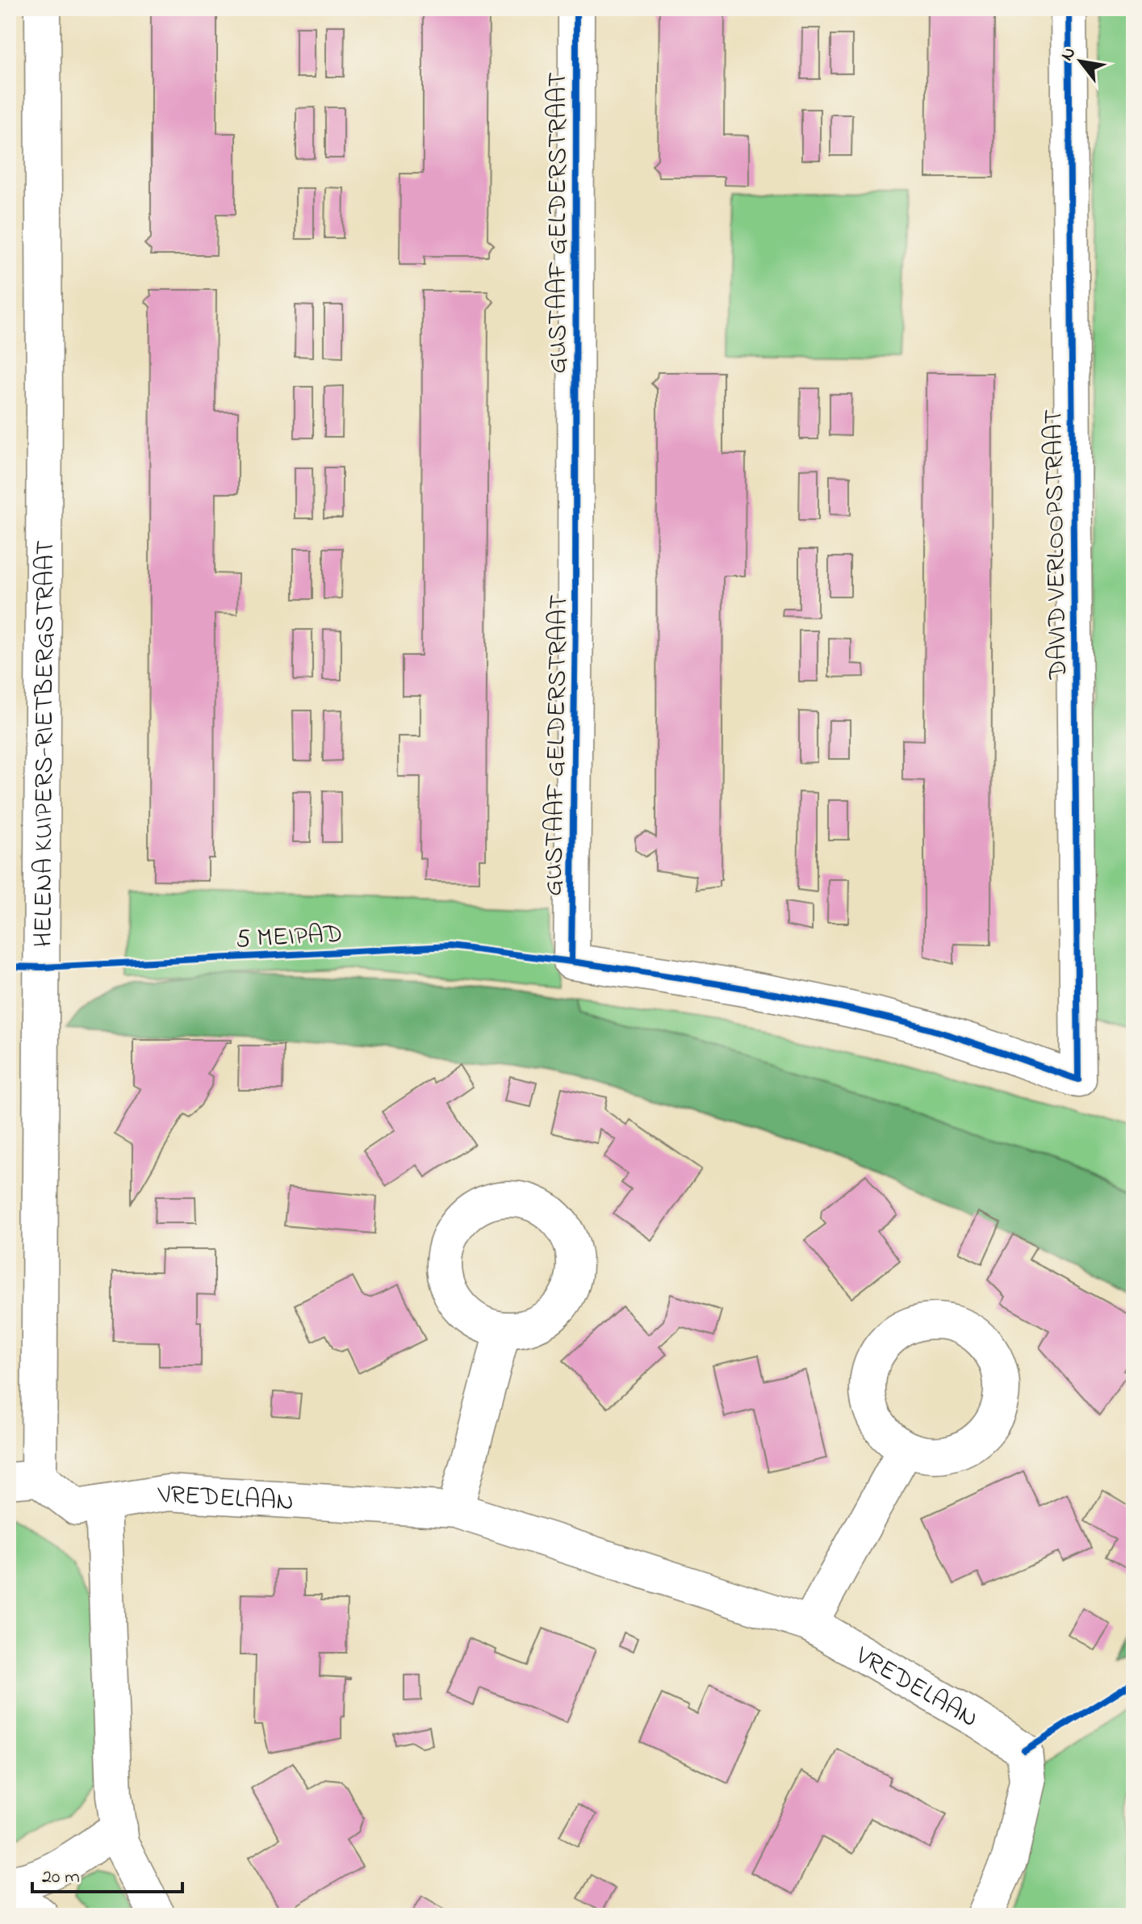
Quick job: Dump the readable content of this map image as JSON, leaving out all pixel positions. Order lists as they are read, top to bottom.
{
  "streets": {
    "street": [
      "GUSTAAF GELDERSTRAAT",
      "DAVID VERLOOPSTRAAT",
      "HELENA KUIPERS-RIETBERGSTRAAT",
      "VREDELAAN"
    ],
    "cycle path": ["5 MEIPAD"]
  },
  "crossings": [
    ["GUSTAAF GELDERSTRAAT", "DAVID VERLOOPSTRAAT"],
    ["HELENA KUIPERS-RIETBERGSTRAAT", "VREDELAAN"]
  ],
  "scale_bar": "20 m",
  "north": "top left"
}
